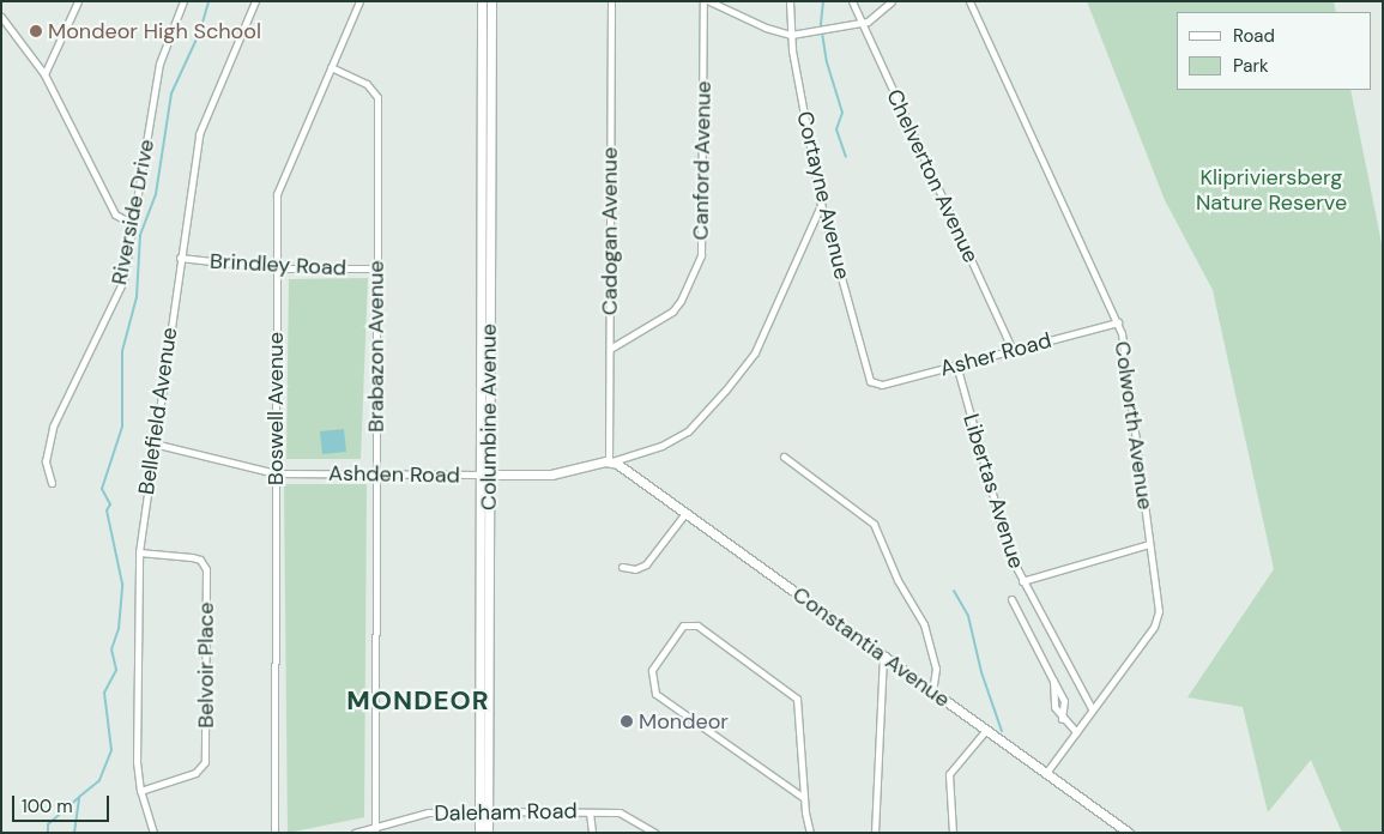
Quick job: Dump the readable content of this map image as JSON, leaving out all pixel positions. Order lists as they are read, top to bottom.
{
  "streets": {
    "main road": ["Columbine Avenue", "Ashden Road", "Constantia Avenue"],
    "street": [
      "Canford Avenue",
      "Chelverton Avenue",
      "Cortayne Avenue",
      "Riverside Drive",
      "Cadogan Avenue",
      "Brindley Road",
      "Brabazon Avenue",
      "Asher Road",
      "Boswell Avenue",
      "Bellefield Avenue",
      "Colworth Avenue",
      "Libertas Avenue",
      "Belvoir Place",
      "Daleham Road"
    ]
  },
  "crossings": [
    ["Canford Avenue", "Cadogan Avenue"],
    ["Chelverton Avenue", "Asher Road"],
    ["Cortayne Avenue", "Asher Road"],
    ["Cortayne Avenue", "Ashden Road"],
    ["Cadogan Avenue", "Ashden Road"],
    ["Cadogan Avenue", "Constantia Avenue"],
    ["Brindley Road", "Brabazon Avenue"],
    ["Brindley Road", "Boswell Avenue"],
    ["Brindley Road", "Bellefield Avenue"],
    ["Brabazon Avenue", "Boswell Avenue"],
    ["Brabazon Avenue", "Ashden Road"],
    ["Brabazon Avenue", "Daleham Road"],
    ["Asher Road", "Colworth Avenue"],
    ["Asher Road", "Libertas Avenue"],
    ["Boswell Avenue", "Ashden Road"],
    ["Bellefield Avenue", "Ashden Road"],
    ["Bellefield Avenue", "Belvoir Place"],
    ["Columbine Avenue", "Ashden Road"],
    ["Columbine Avenue", "Daleham Road"],
    ["Colworth Avenue", "Libertas Avenue"],
    ["Colworth Avenue", "Constantia Avenue"],
    ["Ashden Road", "Constantia Avenue"]
  ],
  "districts": ["MONDEOR"],
  "parks": ["Klipriviersberg Nature Reserve"],
  "places": ["Mondeor High School", "Mondeor"],
  "legend": ["Road", "Park"],
  "scale_bar": "100 m"
}
